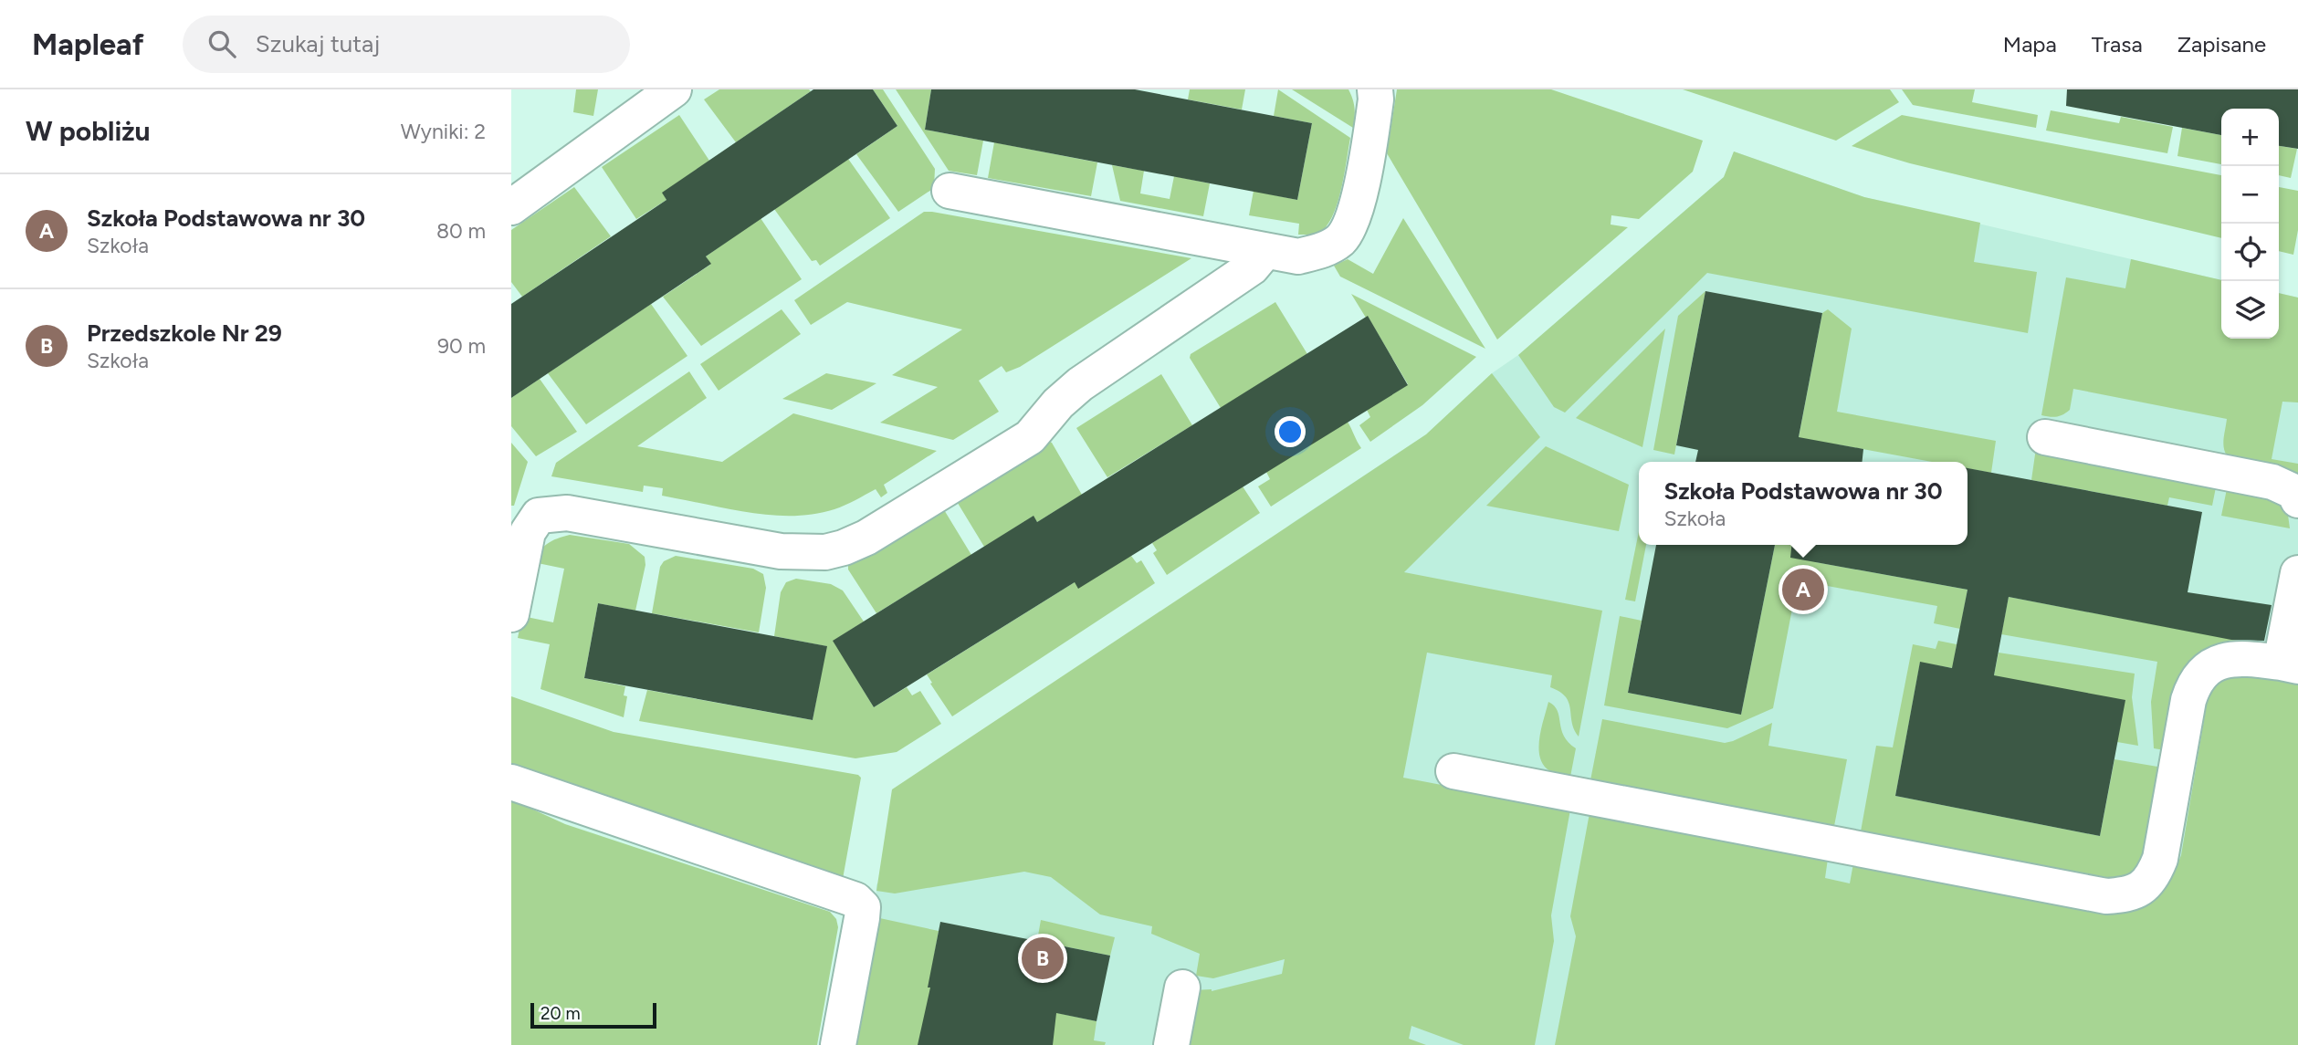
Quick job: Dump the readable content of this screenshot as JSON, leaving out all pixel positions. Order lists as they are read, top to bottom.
{
  "scale_bar": "20 m",
  "page": {
    "header": "Mapleaf",
    "search": "Szukaj tutaj",
    "nav": ["Mapa", "Trasa", "Zapisane"],
    "heading": ["W pobliżu", "Wyniki: 2"],
    "map_buttons": ["+", "−"],
    "list": [
      {
        "mark": "A",
        "name": "Szkoła Podstawowa nr 30",
        "note": "Szkoła",
        "value": "80 m"
      },
      {
        "mark": "B",
        "name": "Przedszkole Nr 29",
        "note": "Szkoła",
        "value": "90 m"
      }
    ],
    "popup": ["Szkoła Podstawowa nr 30", "Szkoła"],
    "pins": ["A", "B"],
    "scale": "20 m"
  }
}
